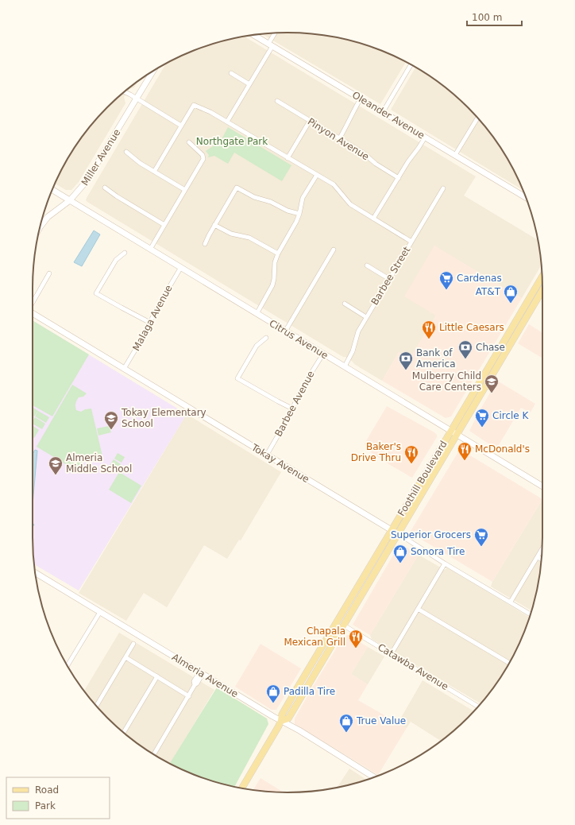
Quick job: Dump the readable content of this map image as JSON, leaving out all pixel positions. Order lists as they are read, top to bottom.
{
  "streets": {
    "main road": ["Foothill Boulevard"],
    "street": [
      "Oleander Avenue",
      "Pinyon Avenue",
      "Miller Avenue",
      "Barbee Street",
      "Malaga Avenue",
      "Citrus Avenue",
      "Barbee Avenue",
      "Tokay Avenue",
      "Catawba Avenue",
      "Almeria Avenue"
    ]
  },
  "crossings": [
    ["Miller Avenue", "Citrus Avenue"],
    ["Barbee Street", "Citrus Avenue"],
    ["Malaga Avenue", "Citrus Avenue"],
    ["Malaga Avenue", "Tokay Avenue"],
    ["Citrus Avenue", "Barbee Avenue"],
    ["Citrus Avenue", "Foothill Boulevard"],
    ["Barbee Avenue", "Tokay Avenue"],
    ["Tokay Avenue", "Foothill Boulevard"],
    ["Foothill Boulevard", "Catawba Avenue"],
    ["Foothill Boulevard", "Almeria Avenue"]
  ],
  "parks": ["Northgate Park"],
  "places": {
    "supermarket": ["Cardenas", "Circle K", "Superior Grocers"],
    "shop": [
      "AT&T",
      "Sonora Tire",
      "Padilla Tire",
      "True Value"
    ],
    "restaurant": [
      "Little Caesars",
      "McDonald's",
      "Baker's Drive Thru",
      "Chapala Mexican Grill"
    ],
    "bank": ["Chase", "Bank of America"],
    "school or university": ["Mulberry Child Care Centers", "Tokay Elementary School", "Almeria Middle School"]
  },
  "legend": ["Road", "Park"],
  "scale_bar": "100 m"
}
